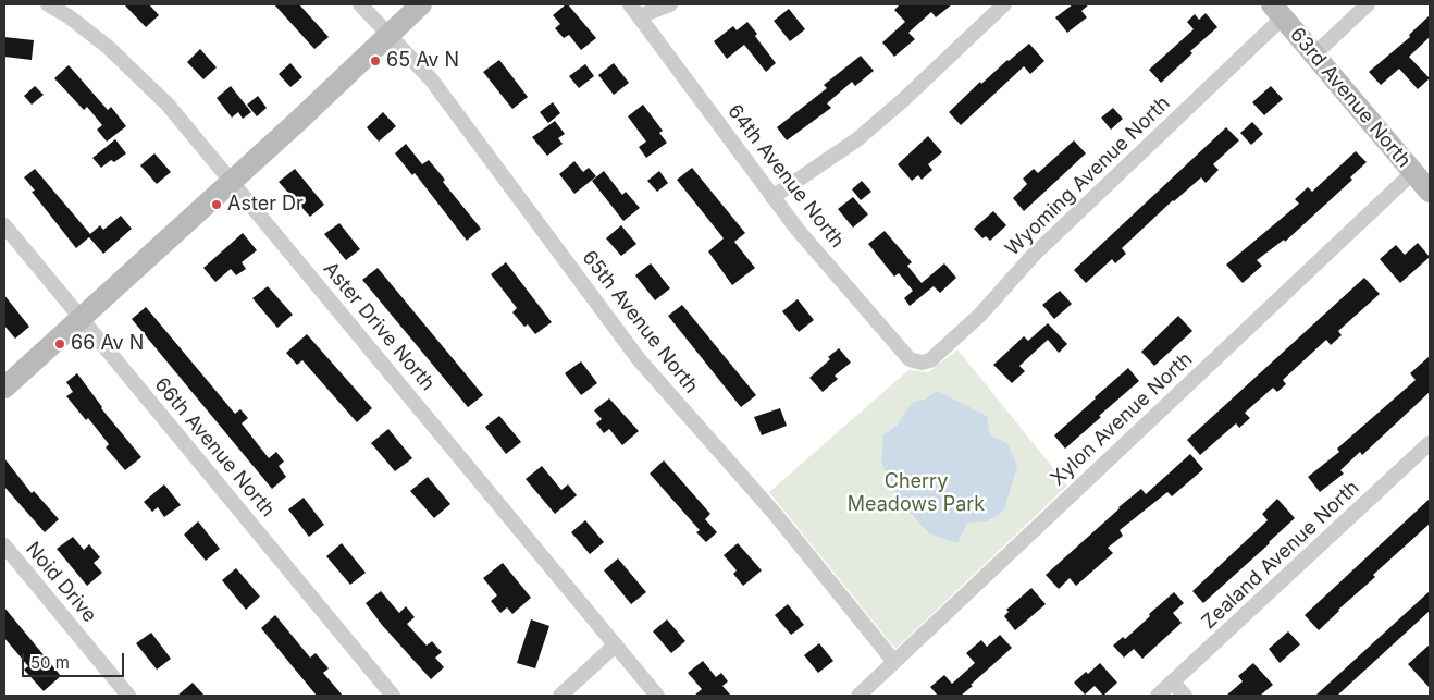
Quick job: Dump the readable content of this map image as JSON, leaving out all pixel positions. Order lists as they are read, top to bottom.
{
  "streets": {
    "street": [
      "63rd Avenue North",
      "64th Avenue North",
      "Wyoming Avenue North",
      "65th Avenue North",
      "Aster Drive North",
      "Xylon Avenue North",
      "66th Avenue North",
      "Zealand Avenue North",
      "Noid Drive"
    ]
  },
  "crossings": [
    ["63rd Avenue North", "Wyoming Avenue North"],
    ["63rd Avenue North", "Xylon Avenue North"],
    ["64th Avenue North", "Wyoming Avenue North"],
    ["65th Avenue North", "Xylon Avenue North"]
  ],
  "parks": ["Cherry Meadows Park"],
  "places": ["65 Av N", "Aster Dr", "66 Av N"],
  "scale_bar": "50 m"
}
